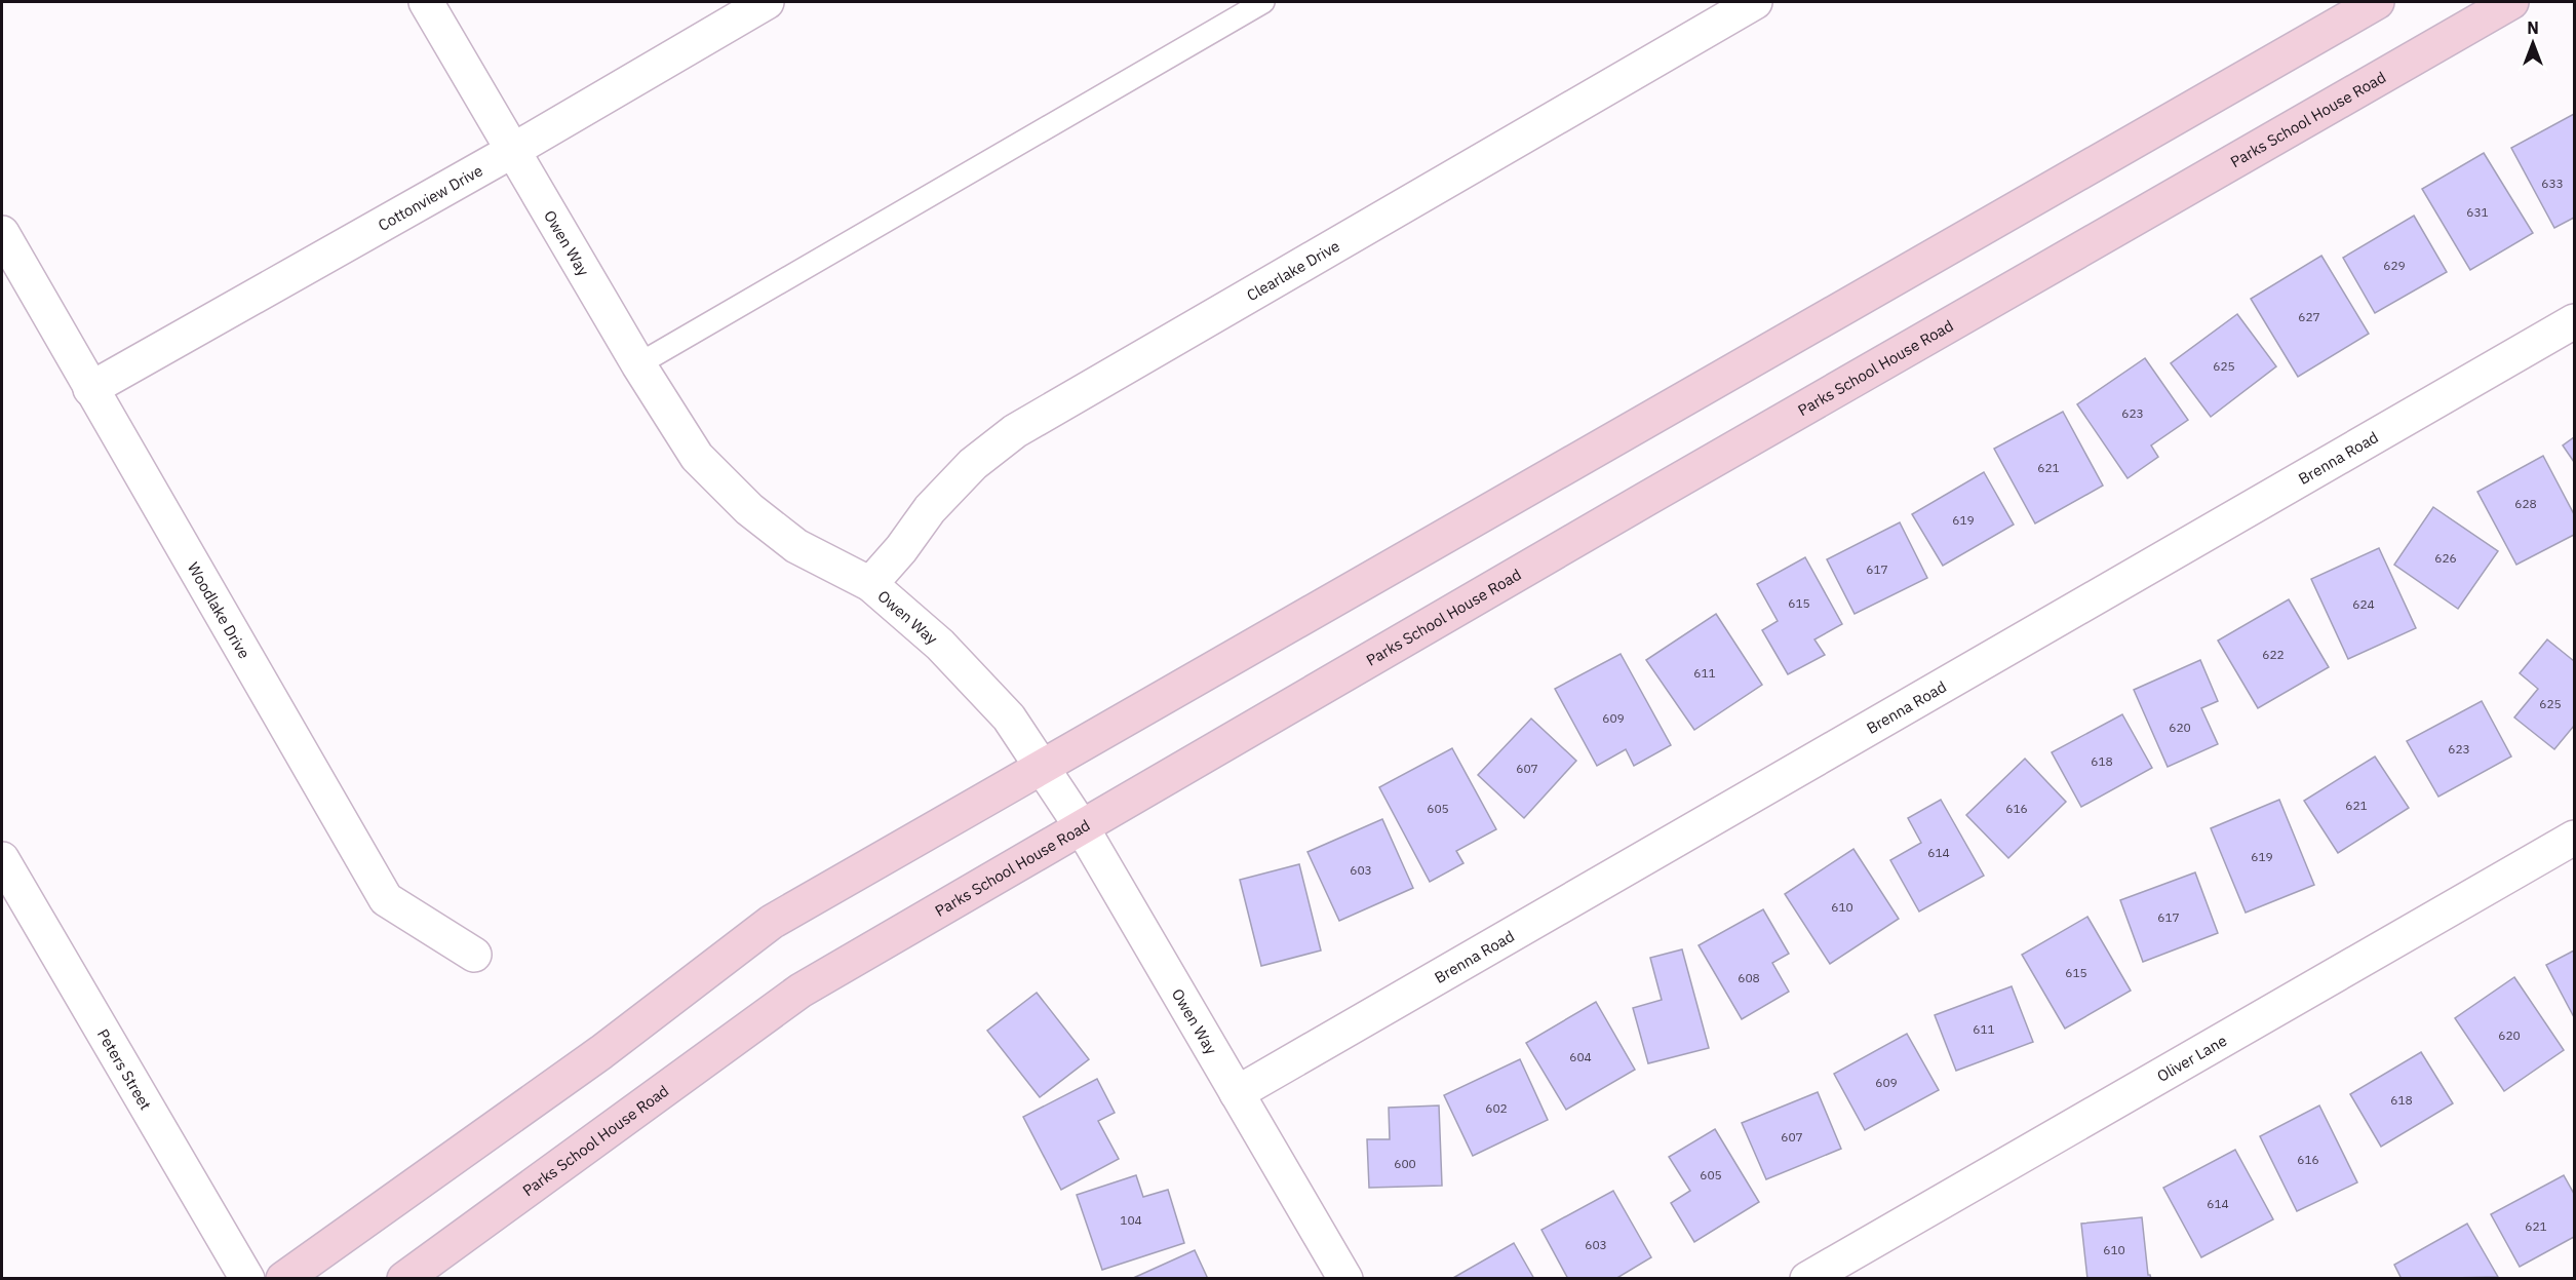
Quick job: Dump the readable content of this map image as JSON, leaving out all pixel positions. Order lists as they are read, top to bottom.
{
  "streets": {
    "street": [
      "Parks School House Road",
      "Cottonview Drive",
      "Owen Way",
      "Clearlake Drive",
      "Brenna Road",
      "Woodlake Drive",
      "Oliver Lane",
      "Peters Street"
    ]
  },
  "crossings": [
    ["Parks School House Road", "Owen Way"],
    ["Cottonview Drive", "Owen Way"],
    ["Cottonview Drive", "Woodlake Drive"],
    ["Owen Way", "Clearlake Drive"],
    ["Owen Way", "Brenna Road"]
  ],
  "house_numbers": [
    "633",
    "631",
    "629",
    "627",
    "625",
    "623",
    "621",
    "628",
    "619",
    "626",
    "617",
    "615",
    "624",
    "622",
    "611",
    "625",
    "609",
    "620",
    "623",
    "618",
    "607",
    "621",
    "605",
    "616",
    "614",
    "619",
    "603",
    "610",
    "617",
    "615",
    "608",
    "611",
    "620",
    "604",
    "609",
    "618",
    "602",
    "607",
    "616",
    "600",
    "605",
    "614",
    "104",
    "621",
    "603",
    "610"
  ],
  "north": "top"
}
